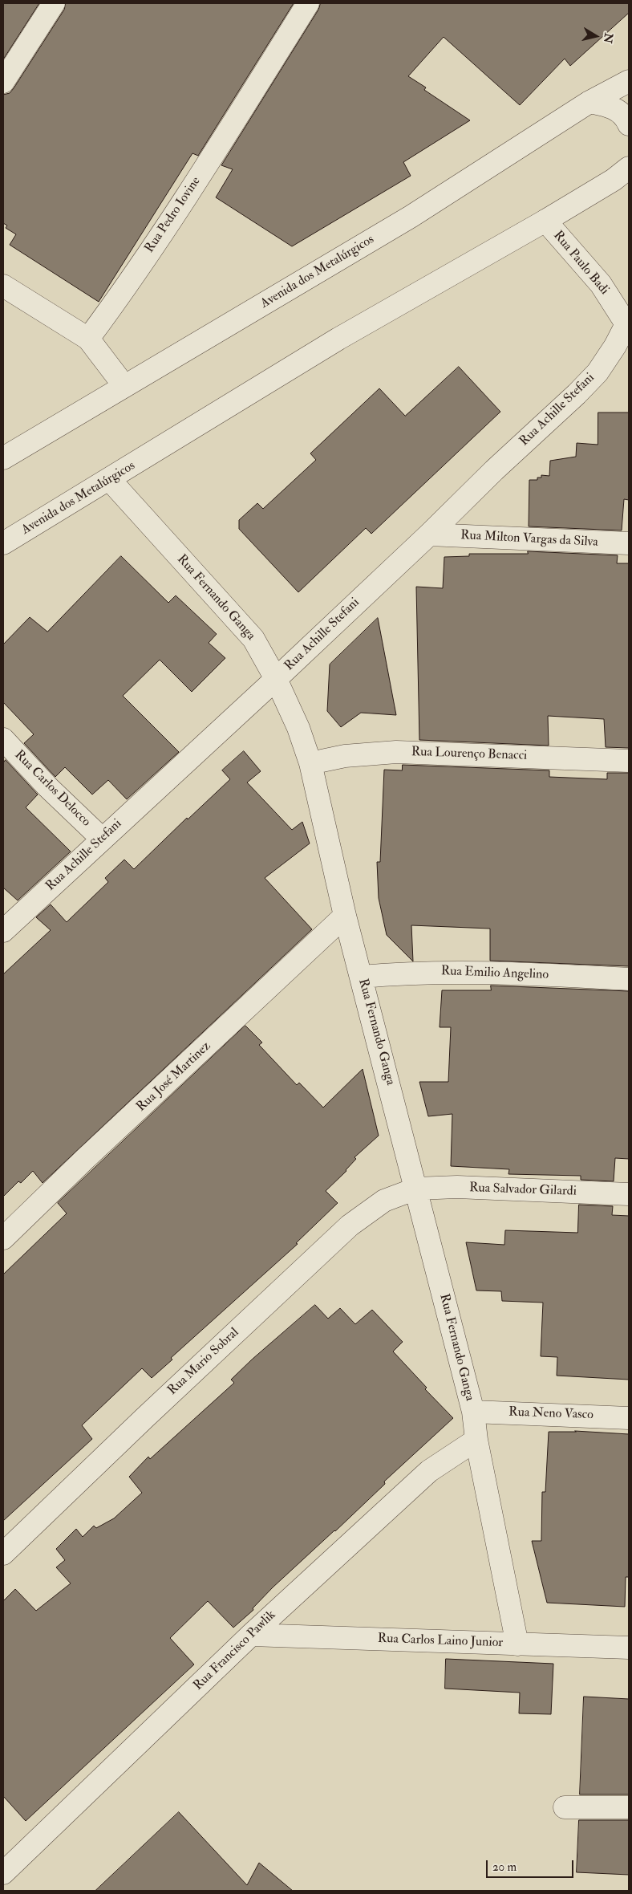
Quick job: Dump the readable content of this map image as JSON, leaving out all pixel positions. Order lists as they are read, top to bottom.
{
  "streets": {
    "street": [
      "Rua Pedro Iovine",
      "Rua Paulo Badi",
      "Avenida dos Metalúrgicos",
      "Rua Achille Stefani",
      "Rua Milton Vargas da Silva",
      "Rua Fernando Ganga",
      "Rua Lourenço Benacci",
      "Rua Carlos Delocco",
      "Rua Emilio Angelino",
      "Rua José Martinez",
      "Rua Salvador Gilardi",
      "Rua Mario Sobral",
      "Rua Neno Vasco",
      "Rua Carlos Laino Junior",
      "Rua Francisco Pawlik"
    ]
  },
  "crossings": [
    ["Rua Paulo Badi", "Avenida dos Metalúrgicos"],
    ["Rua Paulo Badi", "Rua Achille Stefani"],
    ["Avenida dos Metalúrgicos", "Rua Fernando Ganga"],
    ["Rua Achille Stefani", "Rua Milton Vargas da Silva"],
    ["Rua Achille Stefani", "Rua Fernando Ganga"],
    ["Rua Achille Stefani", "Rua Carlos Delocco"],
    ["Rua Fernando Ganga", "Rua Lourenço Benacci"],
    ["Rua Fernando Ganga", "Rua Emilio Angelino"],
    ["Rua Fernando Ganga", "Rua José Martinez"],
    ["Rua Fernando Ganga", "Rua Salvador Gilardi"],
    ["Rua Fernando Ganga", "Rua Mario Sobral"],
    ["Rua Fernando Ganga", "Rua Neno Vasco"],
    ["Rua Fernando Ganga", "Rua Carlos Laino Junior"],
    ["Rua Fernando Ganga", "Rua Francisco Pawlik"],
    ["Rua Salvador Gilardi", "Rua Mario Sobral"],
    ["Rua Carlos Laino Junior", "Rua Francisco Pawlik"]
  ],
  "scale_bar": "20 m",
  "north": "right"
}
